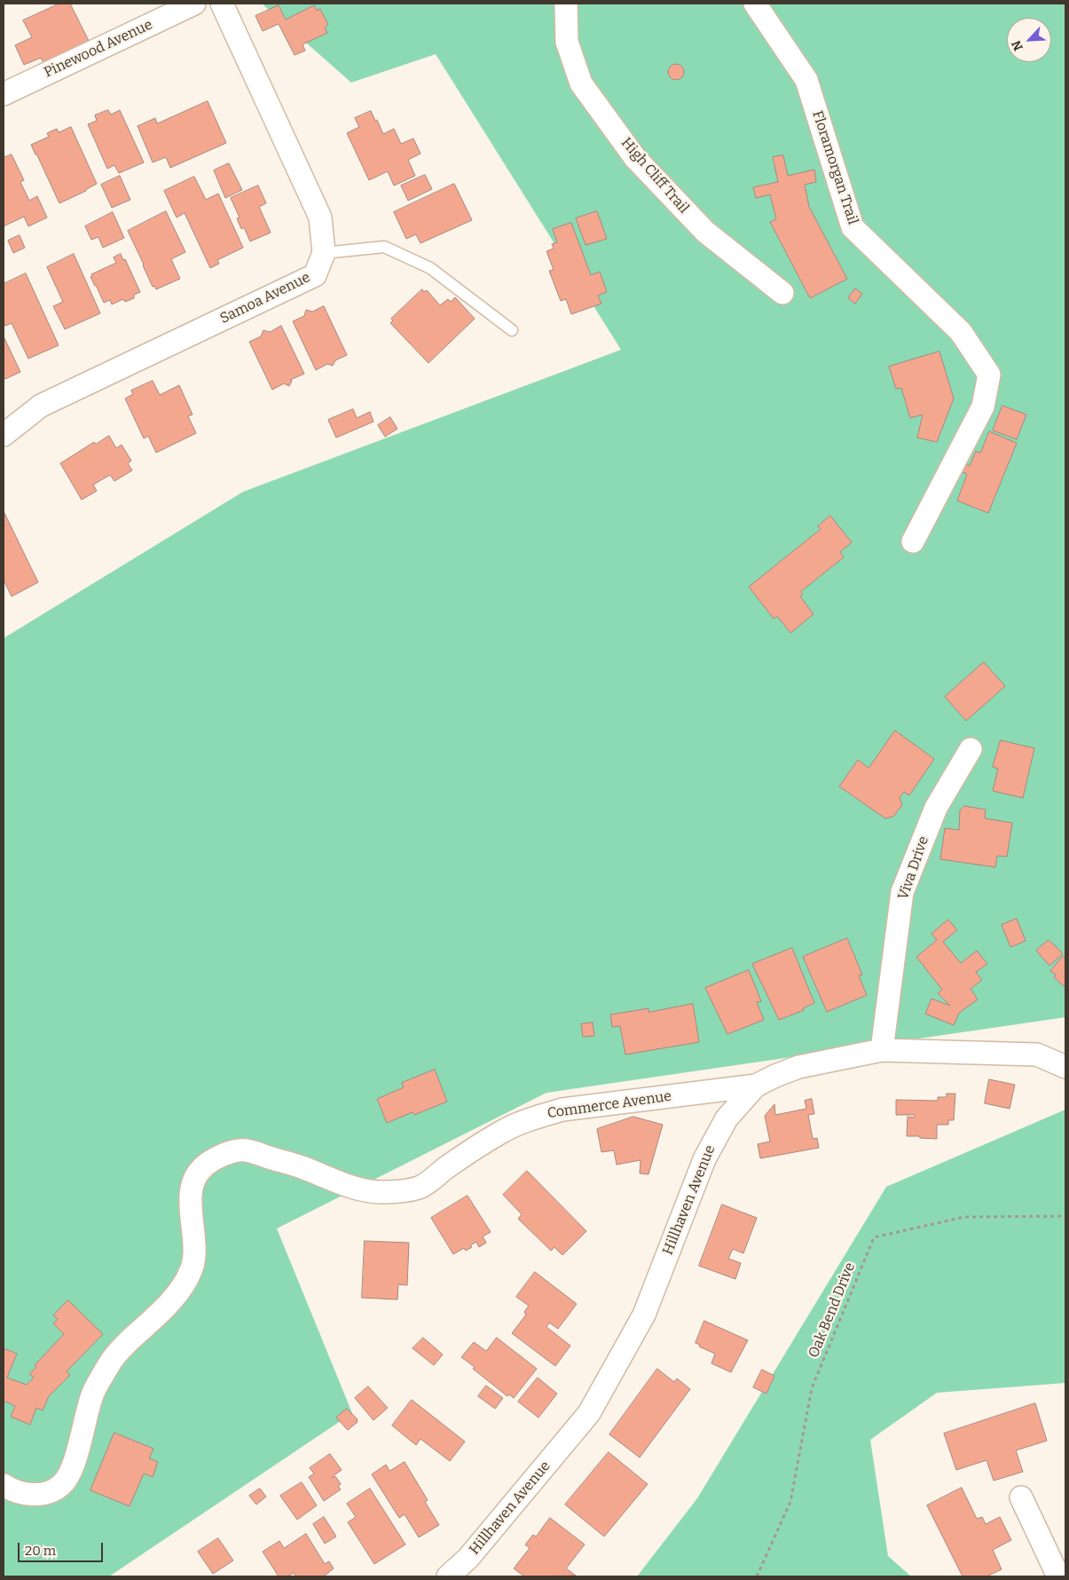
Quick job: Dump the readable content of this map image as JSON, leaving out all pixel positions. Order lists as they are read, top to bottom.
{
  "streets": {
    "street": [
      "Pinewood Avenue",
      "Floramorgan Trail",
      "High Cliff Trail",
      "Samoa Avenue",
      "Viva Drive",
      "Commerce Avenue",
      "Hillhaven Avenue"
    ],
    "path": ["Oak Bend Drive"]
  },
  "crossings": [
    ["Viva Drive", "Hillhaven Avenue"],
    ["Commerce Avenue", "Hillhaven Avenue"]
  ],
  "scale_bar": "20 m",
  "north": "bottom left"
}
